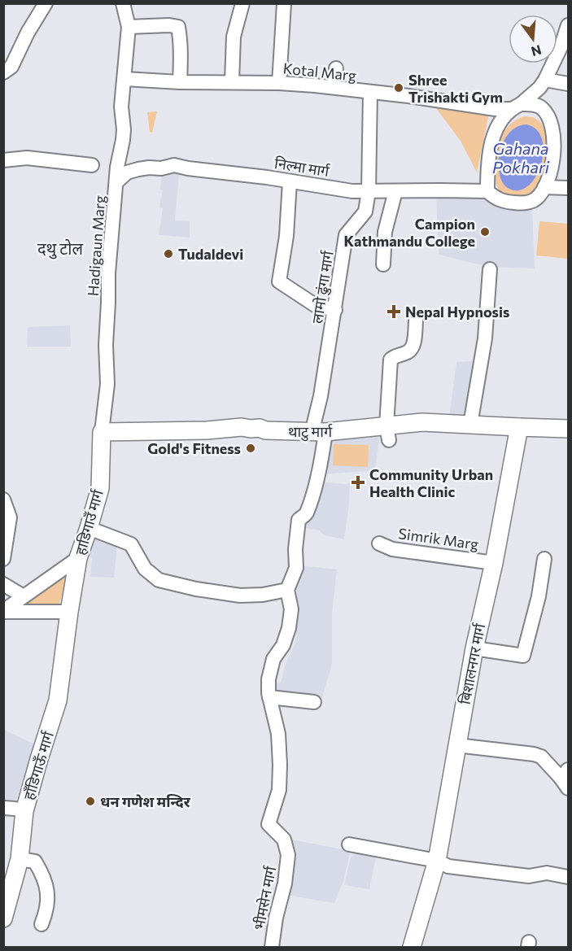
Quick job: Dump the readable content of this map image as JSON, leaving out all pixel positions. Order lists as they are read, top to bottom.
{
  "streets": {
    "main road": [
      "थाटु मार्ग",
      "हाडिगाउँ मार्ग",
      "बिशालनगर मार्ग",
      "हाँडिगाऊँ मार्ग"
    ],
    "street": [
      "Kotal Marg",
      "निल्मा मार्ग",
      "Hadigaun Marg",
      "लामो ढुंगा मार्ग",
      "Simrik Marg",
      "भीमसेन मार्ग"
    ]
  },
  "crossings": [
    ["Kotal Marg", "निल्मा मार्ग"],
    ["Kotal Marg", "Hadigaun Marg"],
    ["Kotal Marg", "लामो ढुंगा मार्ग"],
    ["निल्मा मार्ग", "Hadigaun Marg"],
    ["निल्मा मार्ग", "लामो ढुंगा मार्ग"],
    ["Hadigaun Marg", "थाटु मार्ग"],
    ["Hadigaun Marg", "हाडिगाउँ मार्ग"],
    ["लामो ढुंगा मार्ग", "थाटु मार्ग"],
    ["थाटु मार्ग", "हाडिगाउँ मार्ग"],
    ["थाटु मार्ग", "बिशालनगर मार्ग"],
    ["हाडिगाउँ मार्ग", "हाँडिगाऊँ मार्ग"],
    ["Simrik Marg", "बिशालनगर मार्ग"]
  ],
  "districts": ["दथु टोल"],
  "water": ["Gahana Pokhari"],
  "places": {
    "other": [
      "Shree Trishakti Gym",
      "Campion Kathmandu College",
      "Tudaldevi",
      "Gold's Fitness",
      "धन गणेश मन्दिर"
    ],
    "health": ["Nepal Hypnosis", "Community Urban Health Clinic"]
  },
  "north": "bottom"
}
